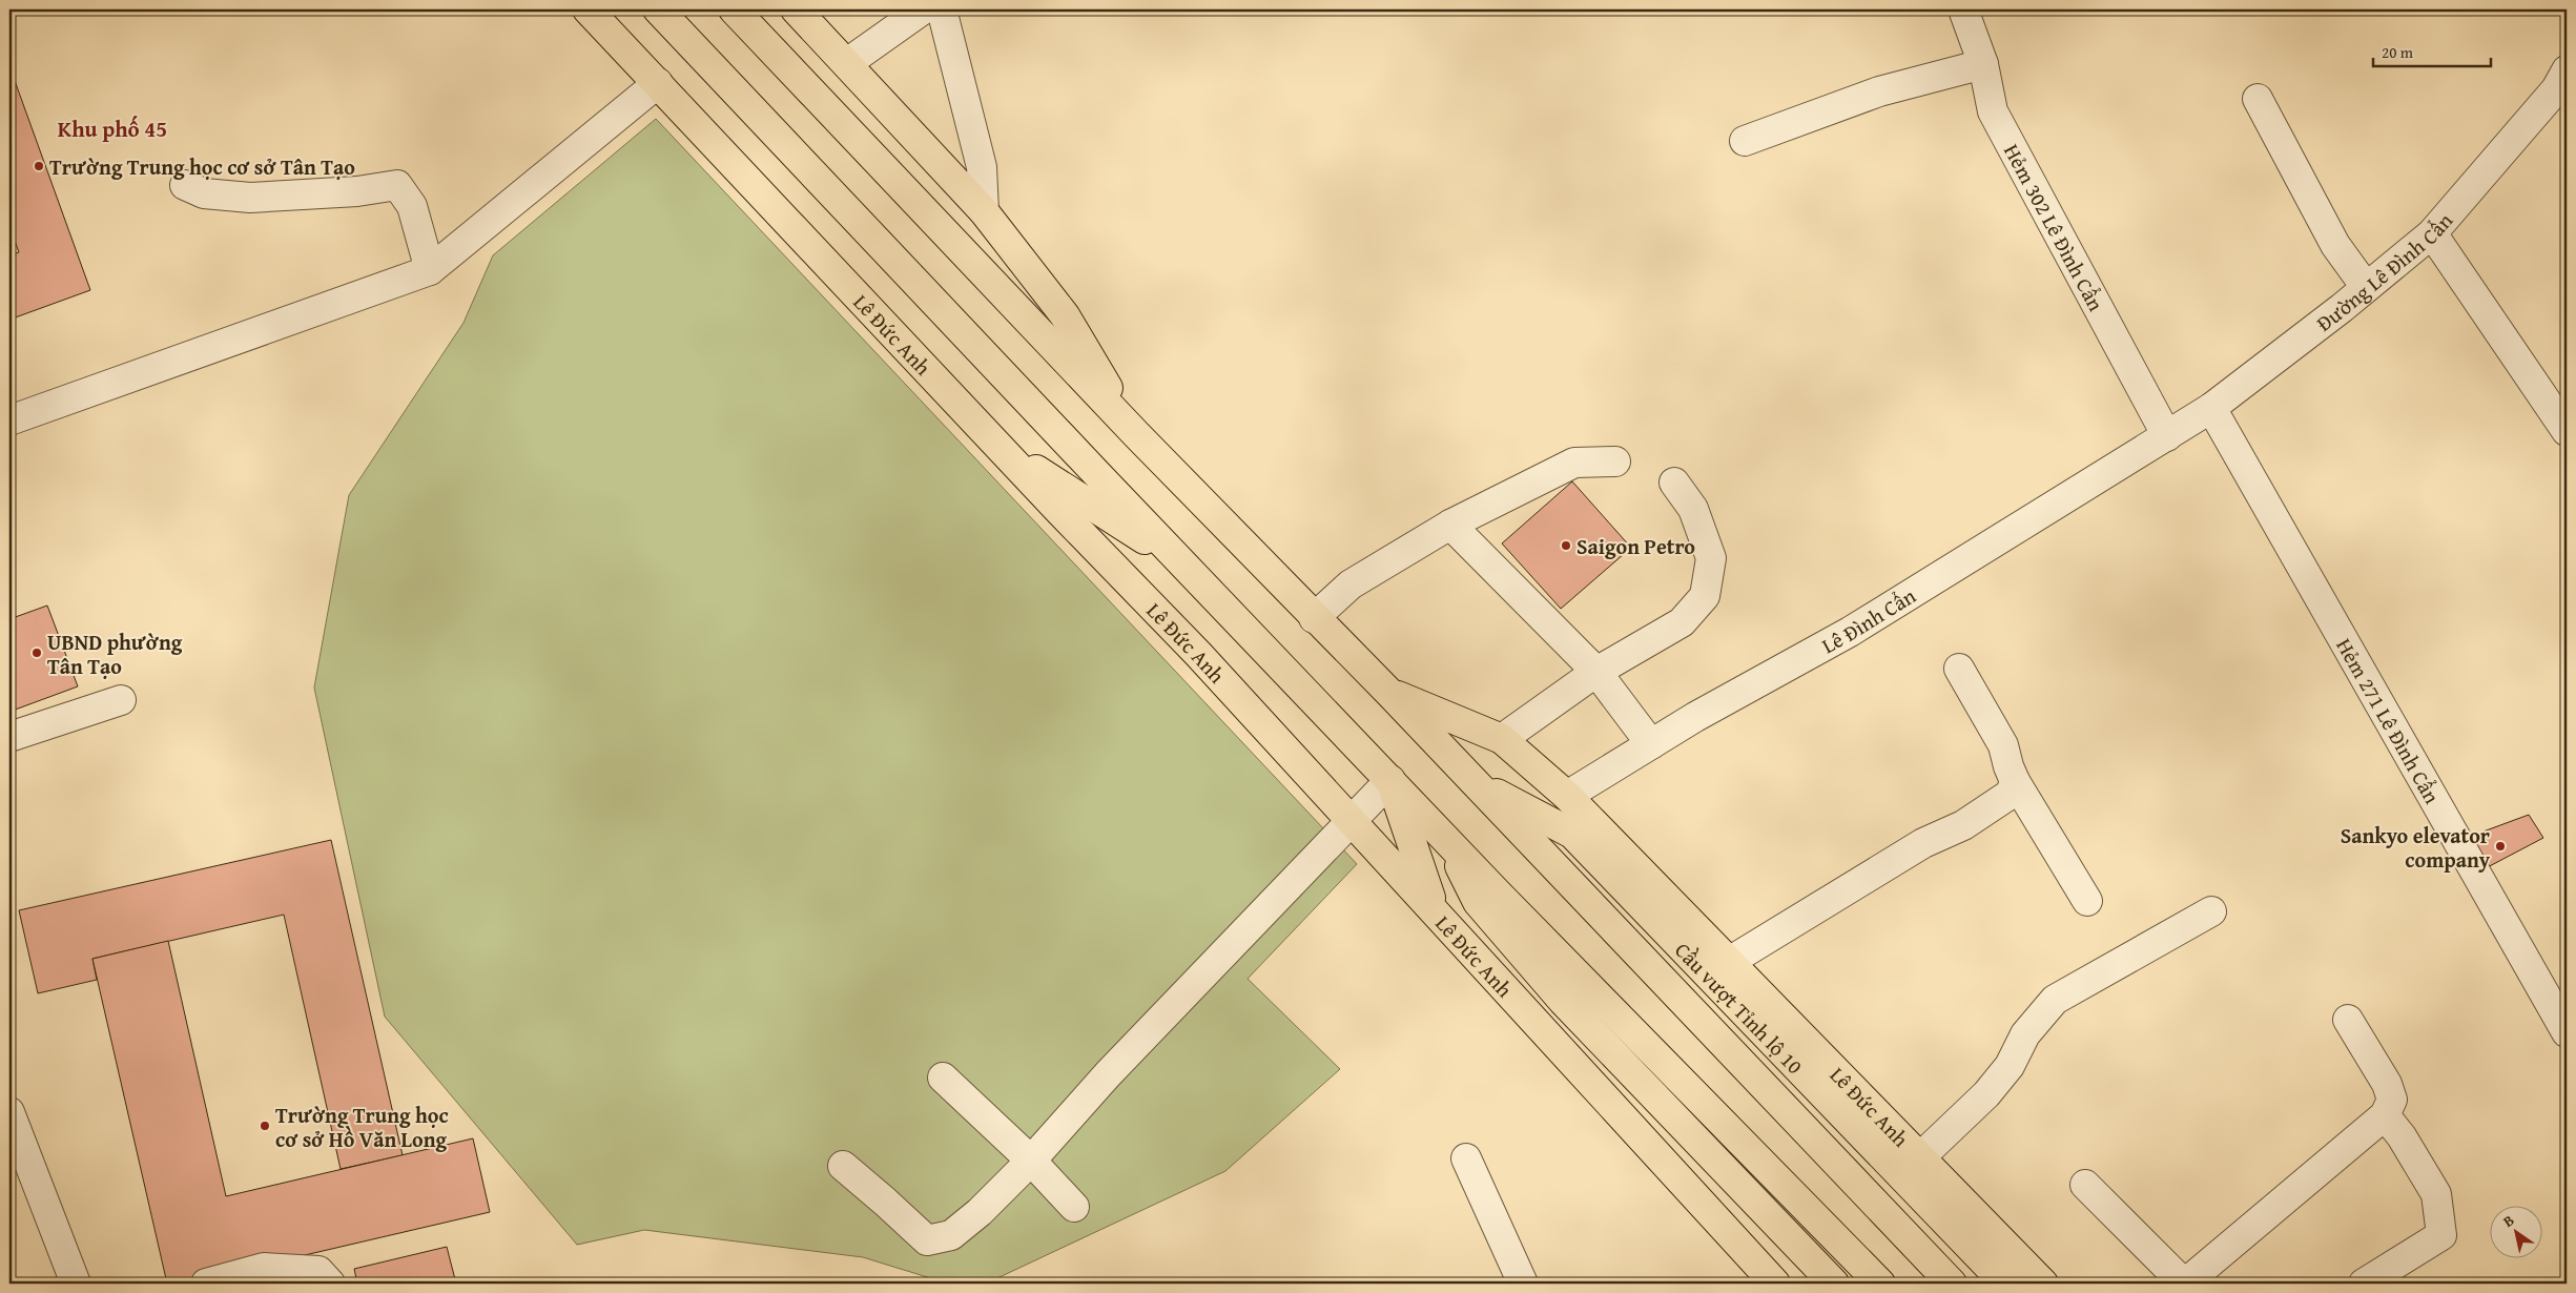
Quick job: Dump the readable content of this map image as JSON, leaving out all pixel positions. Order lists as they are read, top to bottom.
{
  "streets": {
    "highway": ["Lê Đức Anh", "Cầu vượt Tỉnh lộ 10"],
    "street": [
      "Hẻm 302 Lê Đình Cẩn",
      "Đường Lê Đình Cẩn",
      "Lê Đình Cẩn",
      "Hẻm 271 Lê Đình Cẩn"
    ]
  },
  "crossings": [
    ["Hẻm 302 Lê Đình Cẩn", "Đường Lê Đình Cẩn"],
    ["Hẻm 302 Lê Đình Cẩn", "Lê Đình Cẩn"],
    ["Đường Lê Đình Cẩn", "Lê Đình Cẩn"],
    ["Đường Lê Đình Cẩn", "Hẻm 271 Lê Đình Cẩn"],
    ["Lê Đức Anh", "Lê Đình Cẩn"],
    ["Lê Đức Anh", "Cầu vượt Tỉnh lộ 10"]
  ],
  "districts": ["Khu phố 45"],
  "places": [
    "Trường Trung học cơ sở Tân Tạo",
    "Saigon Petro",
    "UBND phường Tân Tạo",
    "Sankyo elevator company",
    "Trường Trung học cơ sở Hồ Văn Long"
  ],
  "scale_bar": "20 m",
  "north": "top left"
}
